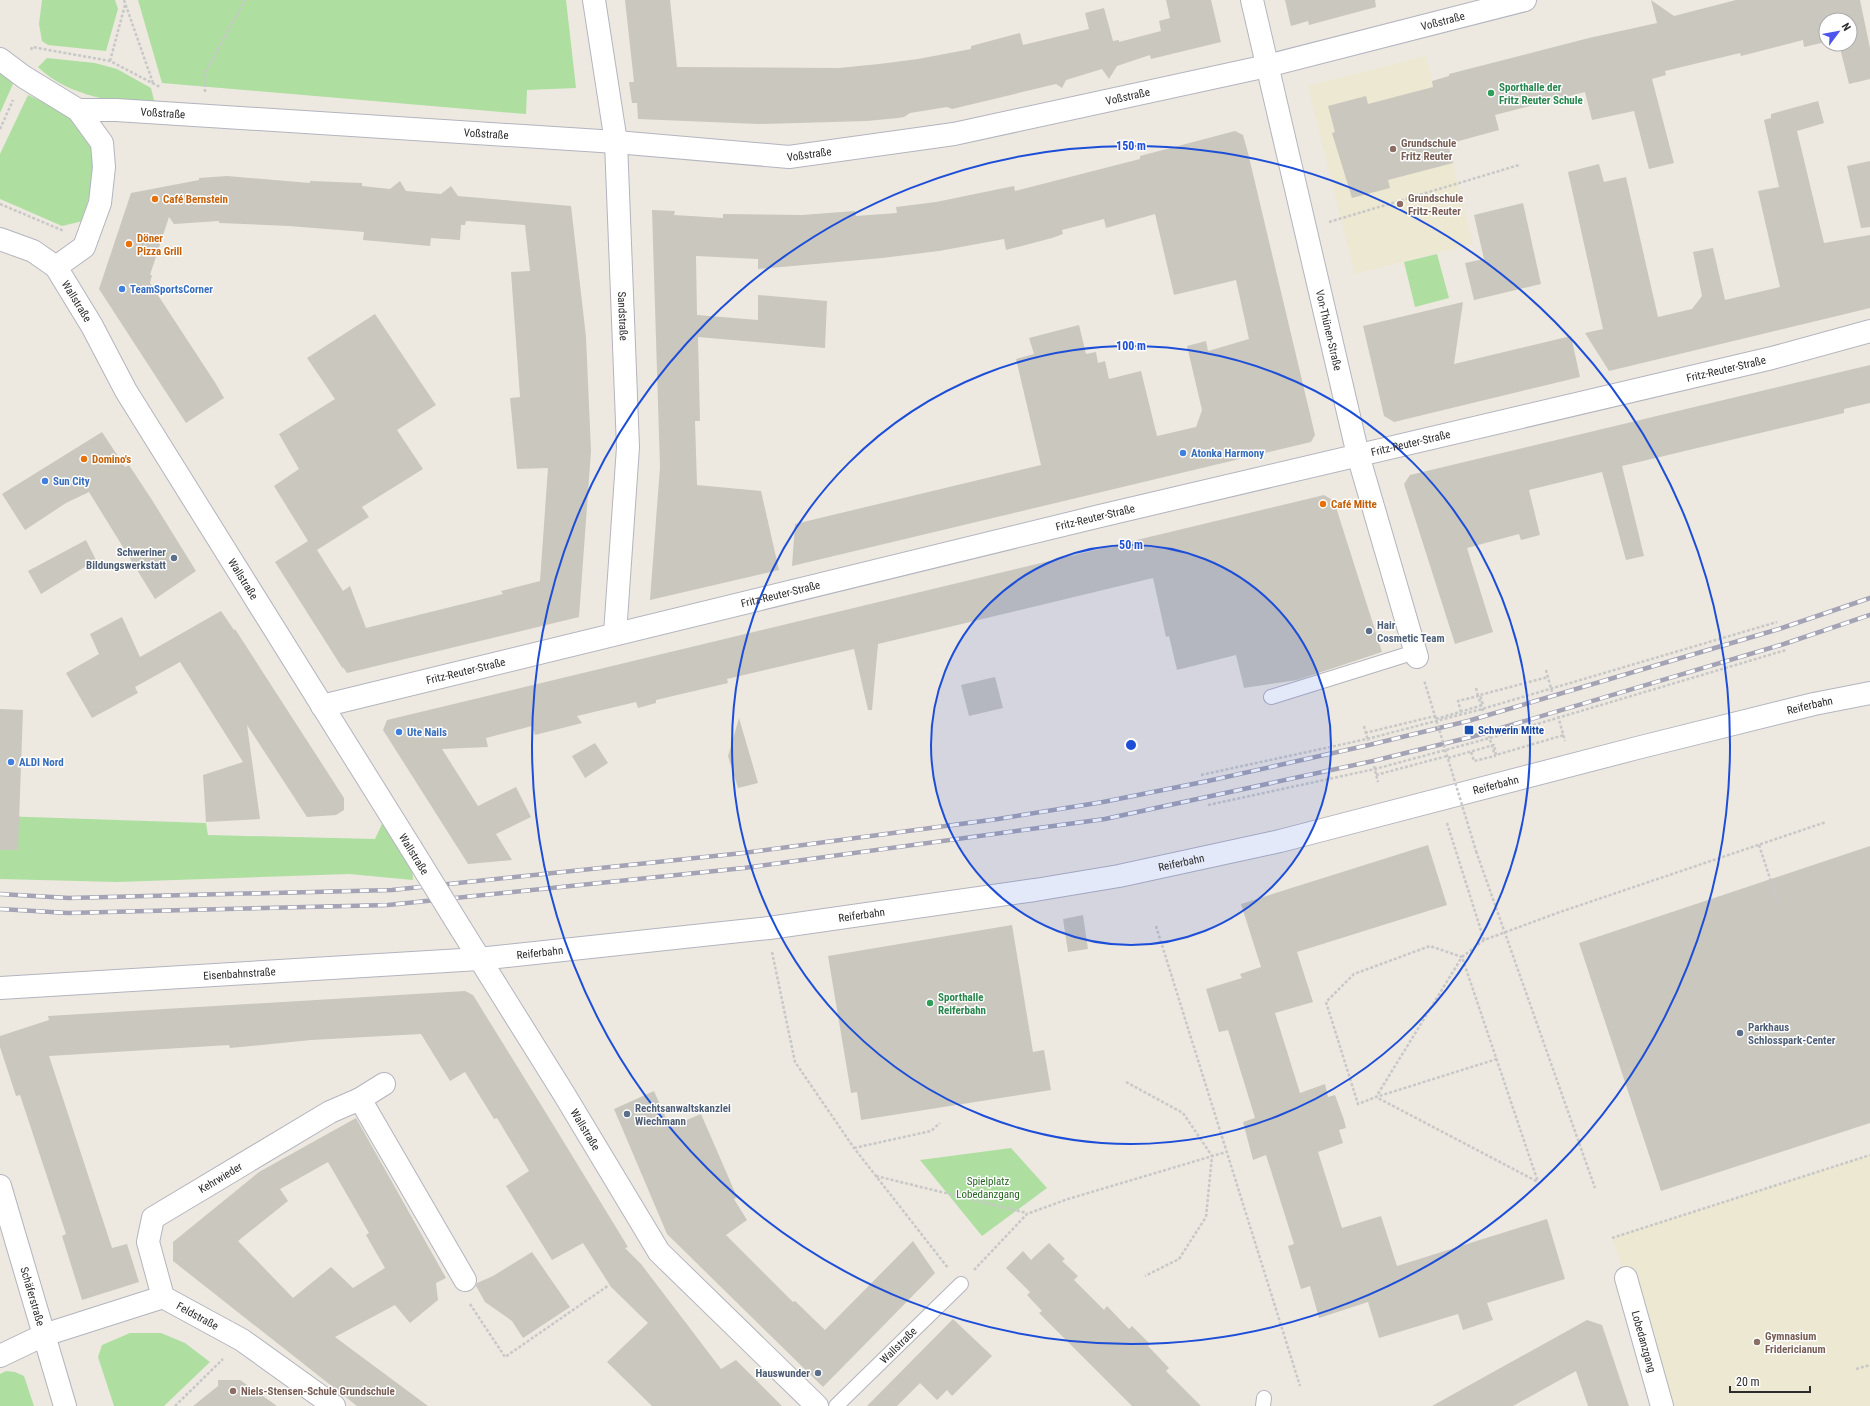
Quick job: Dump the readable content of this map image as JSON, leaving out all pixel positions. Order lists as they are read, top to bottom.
{
  "streets": {
    "street": [
      "Voßstraße",
      "Wallstraße",
      "Sandstraße",
      "Von-Thünen-Straße",
      "Fritz-Reuter-Straße",
      "Reiferbahn",
      "Eisenbahnstraße",
      "Kehrwieder",
      "Schäferstraße",
      "Feldstraße",
      "Lobedanzgang"
    ]
  },
  "crossings": [
    ["Voßstraße", "Sandstraße"],
    ["Voßstraße", "Von-Thünen-Straße"],
    ["Wallstraße", "Fritz-Reuter-Straße"],
    ["Wallstraße", "Reiferbahn"],
    ["Wallstraße", "Eisenbahnstraße"],
    ["Sandstraße", "Fritz-Reuter-Straße"],
    ["Von-Thünen-Straße", "Fritz-Reuter-Straße"],
    ["Reiferbahn", "Eisenbahnstraße"],
    ["Kehrwieder", "Feldstraße"]
  ],
  "parks": ["Spielplatz Lobedanzgang"],
  "places": {
    "other": [
      "Sporthalle der Fritz Reuter Schule",
      "Grundschule Fritz Reuter",
      "Café Bernstein",
      "Grundschule Fritz-Reuter",
      "Döner Pizza Grill",
      "TeamSportsCorner",
      "Atonka Harmony",
      "Domino's",
      "Sun City",
      "Café Mitte",
      "Schweriner Bildungswerkstatt",
      "Hair Cosmetic Team",
      "Ute Nails",
      "ALDI Nord",
      "Sporthalle Reiferbahn",
      "Parkhaus Schlosspark-Center",
      "Rechtsanwaltskanzlei Wiechmann",
      "Gymnasium Fridericianum",
      "Hauswunder",
      "Niels-Stensen-Schule Grundschule"
    ],
    "transit": ["Schwerin Mitte"]
  },
  "scale_bar": "20 m",
  "north": "top right",
  "rings": ["150 m", "100 m", "50 m"]
}
